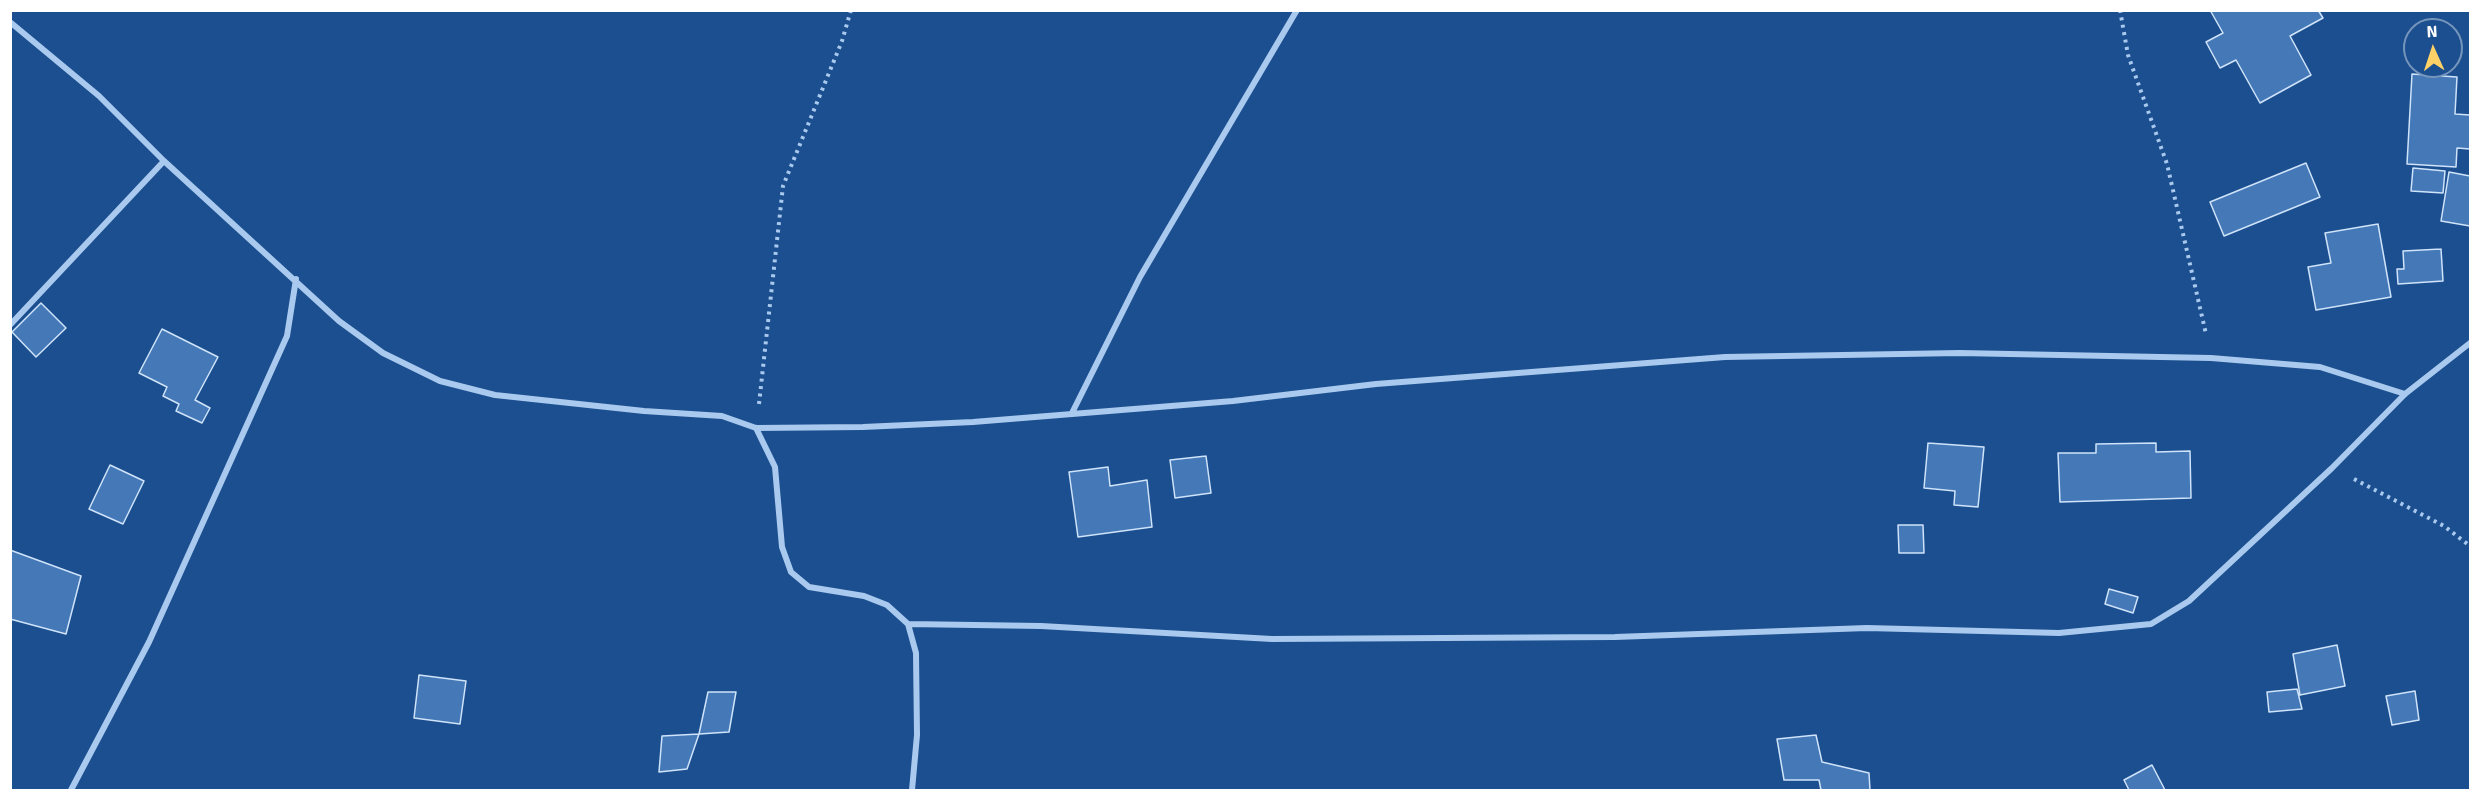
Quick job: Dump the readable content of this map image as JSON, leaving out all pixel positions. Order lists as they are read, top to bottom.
{
  "north": "top"
}
